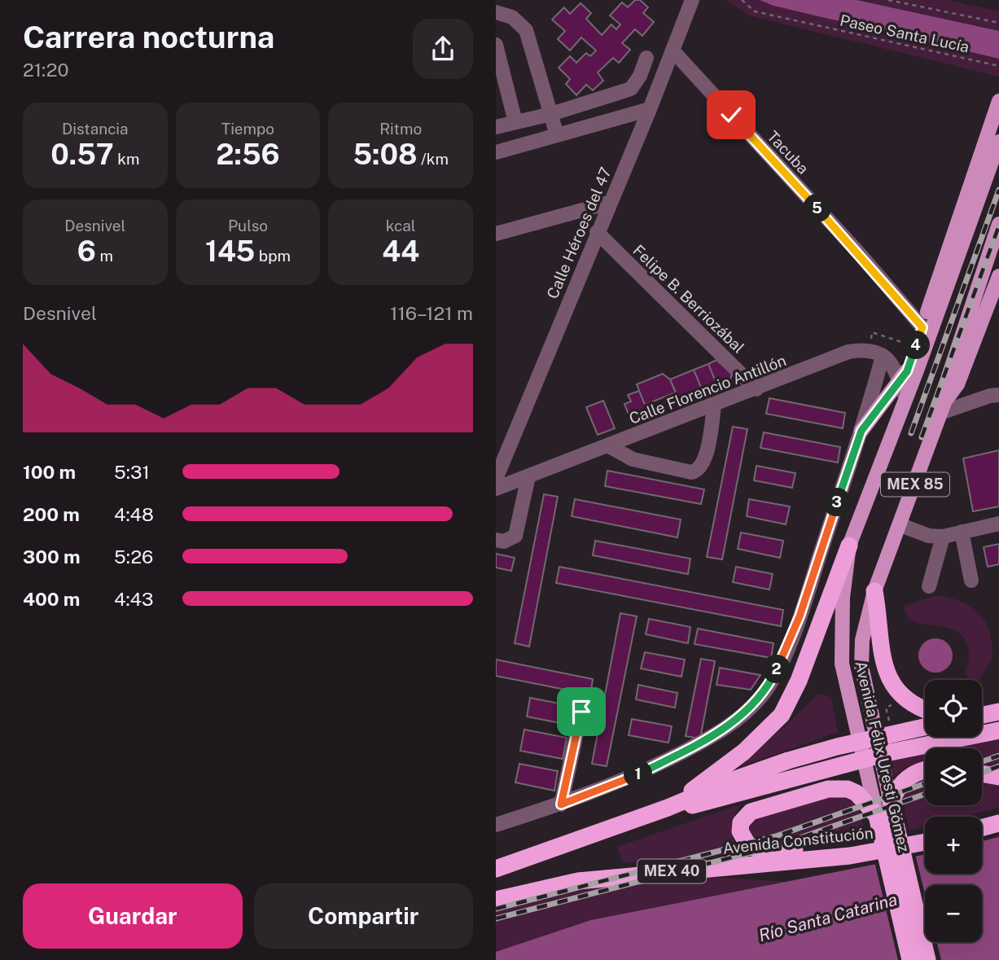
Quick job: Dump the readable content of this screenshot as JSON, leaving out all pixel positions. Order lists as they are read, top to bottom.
{
  "streets": {
    "highway": [
      "MEX 85",
      "Avenida Félix Uresti Gómez",
      "Avenida Constitución",
      "MEX 40"
    ],
    "street": [
      "Tacuba",
      "Calle Héroes del 47",
      "Felipe B. Berriozábal",
      "Calle Florencio Antillón"
    ],
    "path": ["Paseo Santa Lucía"]
  },
  "crossings": [
    ["Tacuba", "Calle Héroes del 47"],
    ["Calle Héroes del 47", "Felipe B. Berriozábal"],
    ["Felipe B. Berriozábal", "Calle Florencio Antillón"]
  ],
  "water": ["Río Santa Catarina"],
  "page": {
    "heading": ["Carrera nocturna", "21:20"],
    "stats": [
      ["Distancia", "0.57 km"],
      ["Tiempo", "2:56"],
      ["Ritmo", "5:08 /km"],
      ["Desnivel", "6 m"],
      ["Pulso", "145 bpm"],
      ["kcal", "44"]
    ],
    "pins": [
      "5",
      "4",
      "3",
      "2",
      "1"
    ],
    "chart": ["Desnivel", "116–121 m"],
    "list": [
      {
        "name": "100 m",
        "note": "5:31"
      },
      {
        "name": "200 m",
        "note": "4:48"
      },
      {
        "name": "300 m",
        "note": "5:26"
      },
      {
        "name": "400 m",
        "note": "4:43"
      }
    ],
    "map_buttons": ["+", "−"],
    "buttons": ["Guardar", "Compartir"]
  }
}
